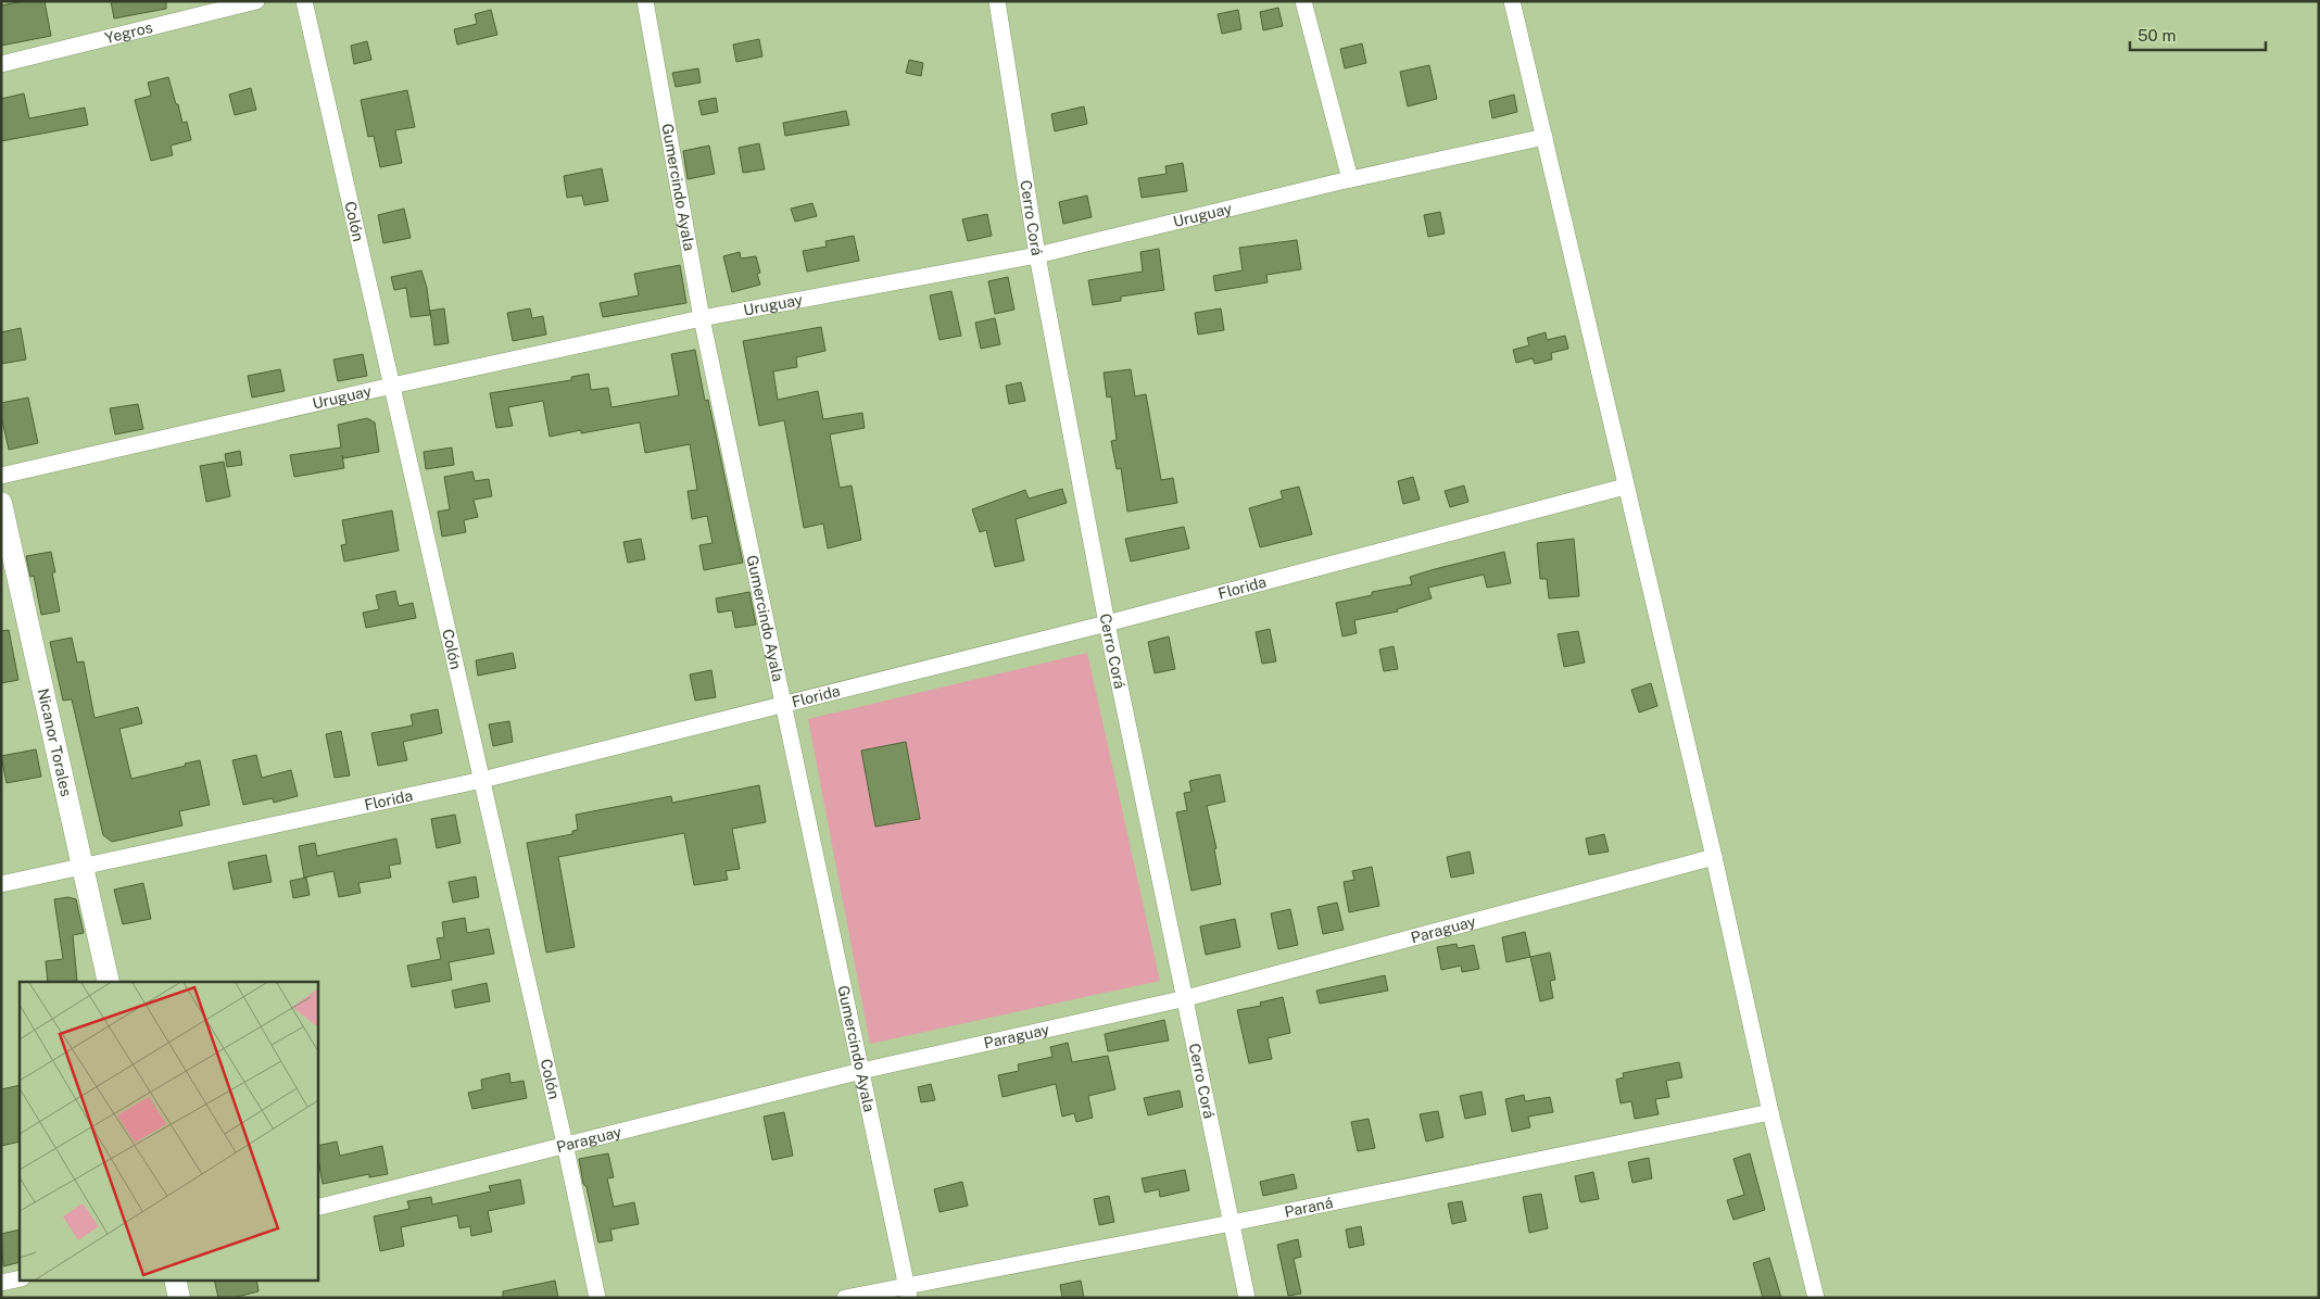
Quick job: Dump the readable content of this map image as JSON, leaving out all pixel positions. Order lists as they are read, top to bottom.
{
  "streets": {
    "street": [
      "Yegros",
      "Gumercindo Ayala",
      "Uruguay",
      "Cerro Corá",
      "Colón",
      "Florida",
      "Nicanor Torales",
      "Paraguay",
      "Paraná"
    ]
  },
  "crossings": [
    ["Gumercindo Ayala", "Uruguay"],
    ["Gumercindo Ayala", "Florida"],
    ["Gumercindo Ayala", "Paraguay"],
    ["Gumercindo Ayala", "Paraná"],
    ["Uruguay", "Cerro Corá"],
    ["Uruguay", "Colón"],
    ["Cerro Corá", "Florida"],
    ["Cerro Corá", "Paraguay"],
    ["Cerro Corá", "Paraná"],
    ["Colón", "Florida"],
    ["Colón", "Paraguay"],
    ["Florida", "Nicanor Torales"]
  ],
  "scale_bar": "50 m"
}
